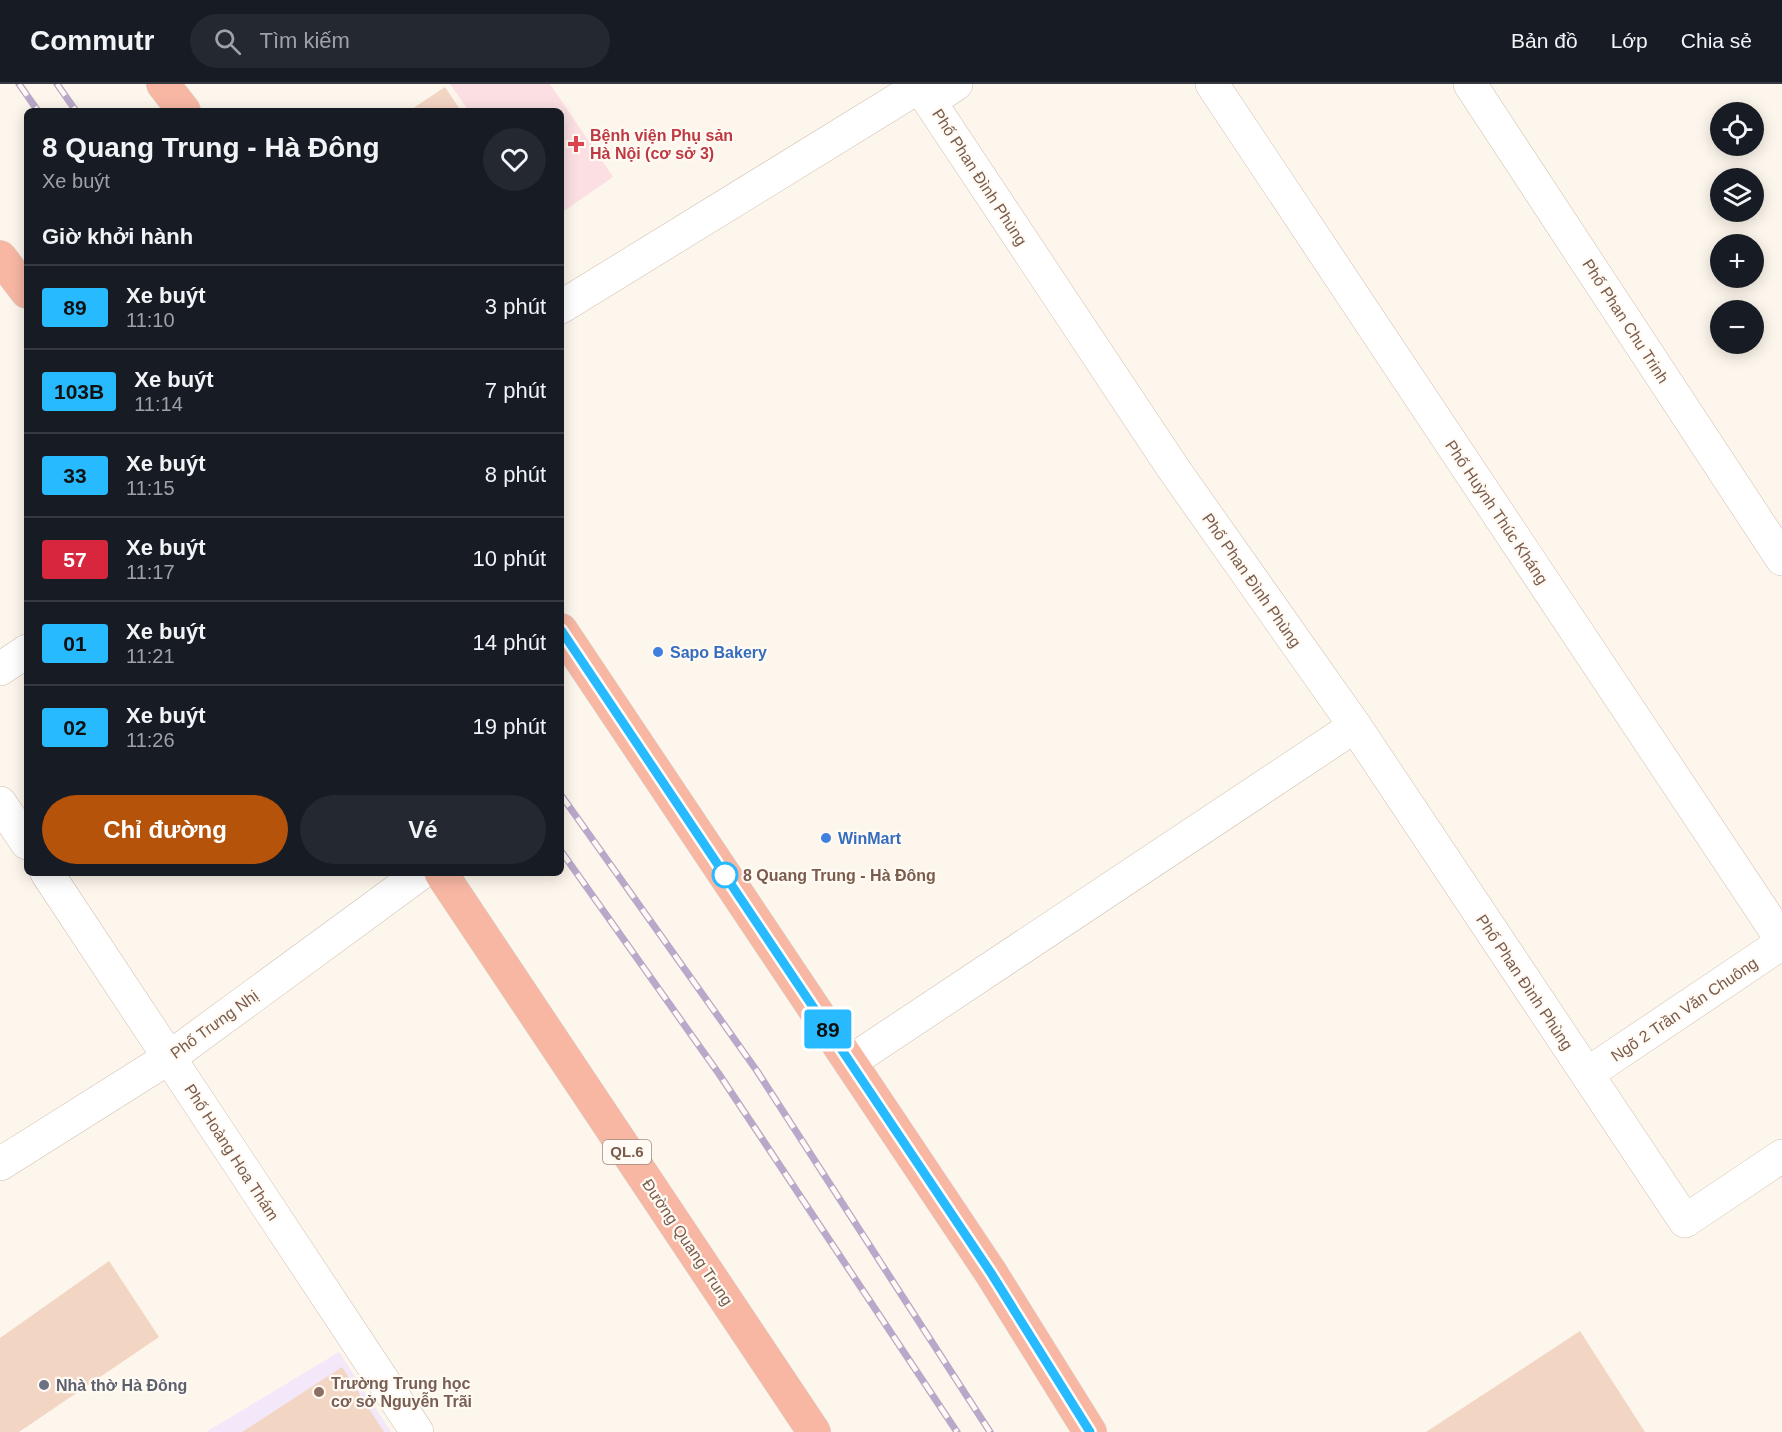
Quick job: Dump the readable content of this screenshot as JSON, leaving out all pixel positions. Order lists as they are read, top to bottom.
{
  "streets": {
    "highway": ["QL.6", "Đường Quang Trung"],
    "street": [
      "Phố Phan Đình Phùng",
      "Phố Phan Chu Trinh",
      "Phố Huỳnh Thúc Kháng",
      "Ngõ 2 Trần Văn Chuông",
      "Phố Trưng Nhị",
      "Phố Hoàng Hoa Thám"
    ]
  },
  "crossings": [
    ["Phố Phan Đình Phùng", "Ngõ 2 Trần Văn Chuông"],
    ["Phố Huỳnh Thúc Kháng", "Ngõ 2 Trần Văn Chuông"],
    ["Phố Trưng Nhị", "Phố Hoàng Hoa Thám"]
  ],
  "places": {
    "health": ["Bệnh viện Phụ sản Hà Nội (cơ sở 3)"],
    "other": [
      "Sapo Bakery",
      "WinMart",
      "8 Quang Trung - Hà Đông",
      "Nhà thờ Hà Đông",
      "Trường Trung học cơ sở Nguyễn Trãi"
    ]
  },
  "lines": ["bus line 89"],
  "page": {
    "header": "Commutr",
    "search": "Tìm kiếm",
    "nav": ["Bản đồ", "Lớp", "Chia sẻ"],
    "on_map": "89",
    "map_buttons": ["+", "−"],
    "heading": [
      ["8 Quang Trung - Hà Đông", "Xe buýt"],
      "Giờ khởi hành"
    ],
    "list": [
      {
        "mark": "89",
        "name": "Xe buýt",
        "note": "11:10",
        "value": "3 phút"
      },
      {
        "mark": "103B",
        "name": "Xe buýt",
        "note": "11:14",
        "value": "7 phút"
      },
      {
        "mark": "33",
        "name": "Xe buýt",
        "note": "11:15",
        "value": "8 phút"
      },
      {
        "mark": "57",
        "name": "Xe buýt",
        "note": "11:17",
        "value": "10 phút"
      },
      {
        "mark": "01",
        "name": "Xe buýt",
        "note": "11:21",
        "value": "14 phút"
      },
      {
        "mark": "02",
        "name": "Xe buýt",
        "note": "11:26",
        "value": "19 phút"
      }
    ],
    "buttons": ["Chỉ đường", "Vé"]
  }
}
